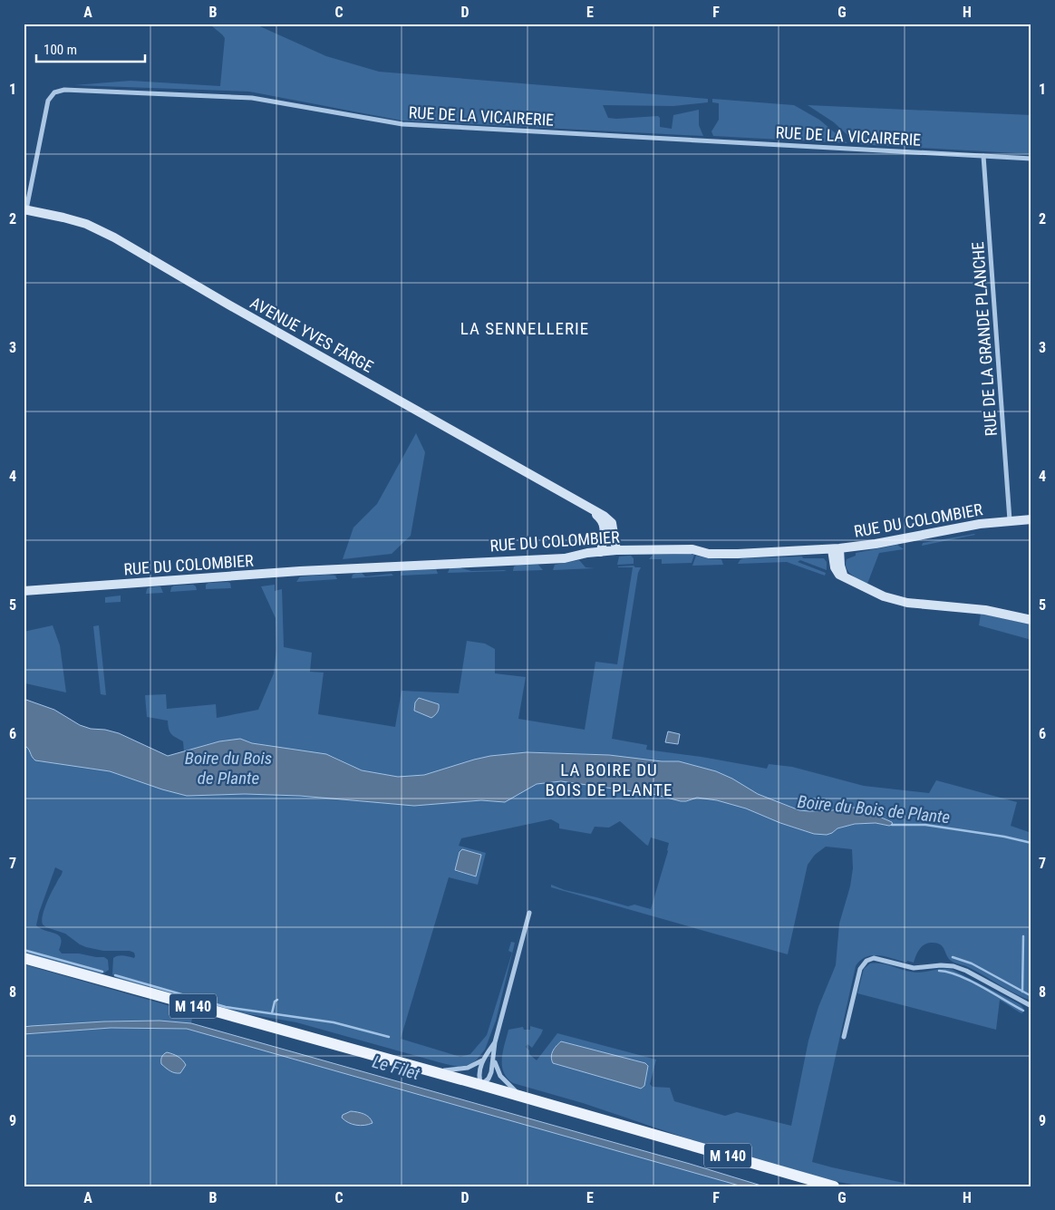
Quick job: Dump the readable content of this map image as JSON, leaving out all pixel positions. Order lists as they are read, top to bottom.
{
  "streets": {
    "main road": ["AVENUE YVES FARGE", "RUE DU COLOMBIER", "M 140"],
    "street": ["RUE DE LA VICAIRERIE", "RUE DE LA GRANDE PLANCHE"]
  },
  "crossings": [
    ["RUE DE LA VICAIRERIE", "AVENUE YVES FARGE"],
    ["RUE DE LA VICAIRERIE", "RUE DE LA GRANDE PLANCHE"],
    ["AVENUE YVES FARGE", "RUE DU COLOMBIER"],
    ["RUE DE LA GRANDE PLANCHE", "RUE DU COLOMBIER"]
  ],
  "districts": ["LA SENNELLERIE", "LA BOIRE DU BOIS DE PLANTE"],
  "water": ["Boire du Bois de Plante", "Le Filet"],
  "scale_bar": "100 m",
  "grid": {
    "columns": [
      "A",
      "B",
      "C",
      "D",
      "E",
      "F",
      "G",
      "H"
    ],
    "rows": [
      "1",
      "2",
      "3",
      "4",
      "5",
      "6",
      "7",
      "8",
      "9"
    ]
  }
}
